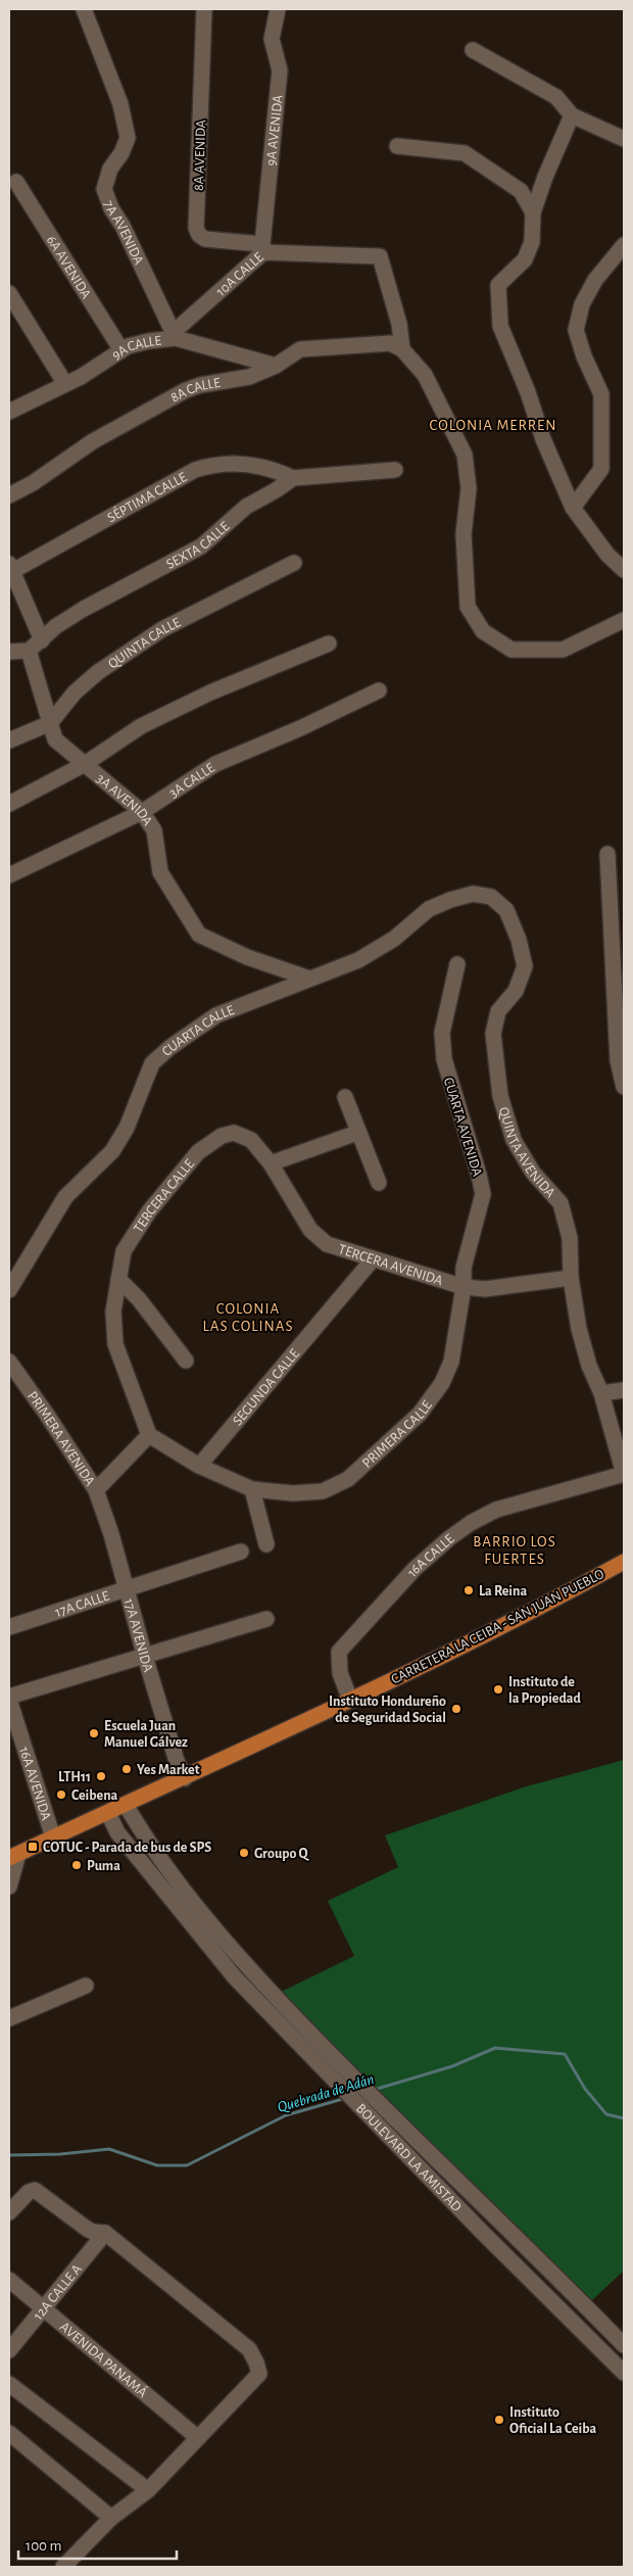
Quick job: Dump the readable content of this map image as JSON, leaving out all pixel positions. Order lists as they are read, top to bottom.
{
  "streets": {
    "main road": ["CARRETERA LA CEIBA - SAN JUAN PUEBLO"],
    "street": [
      "9A AVENIDA",
      "8A AVENIDA",
      "7A AVENIDA",
      "6A AVENIDA",
      "10A CALLE",
      "9A CALLE",
      "8A CALLE",
      "SÉPTIMA CALLE",
      "SEXTA CALLE",
      "QUINTA CALLE",
      "3A CALLE",
      "3A AVENIDA",
      "CUARTA CALLE",
      "CUARTA AVENIDA",
      "QUINTA AVENIDA",
      "TERCERA CALLE",
      "TERCERA AVENIDA",
      "SEGUNDA CALLE",
      "PRIMERA CALLE",
      "PRIMERA AVENIDA",
      "16A CALLE",
      "17A CALLE",
      "17A AVENIDA",
      "16A AVENIDA",
      "BOULEVARD LA AMISTAD",
      "12A CALLE A",
      "AVENIDA PANAMÁ"
    ]
  },
  "crossings": [
    ["9A AVENIDA", "8A AVENIDA"],
    ["9A AVENIDA", "10A CALLE"],
    ["8A AVENIDA", "10A CALLE"],
    ["7A AVENIDA", "10A CALLE"],
    ["7A AVENIDA", "9A CALLE"],
    ["6A AVENIDA", "9A CALLE"],
    ["10A CALLE", "9A CALLE"],
    ["10A CALLE", "8A CALLE"],
    ["9A CALLE", "8A CALLE"],
    ["SÉPTIMA CALLE", "SEXTA CALLE"],
    ["SEXTA CALLE", "3A AVENIDA"],
    ["QUINTA CALLE", "3A AVENIDA"],
    ["3A CALLE", "3A AVENIDA"],
    ["3A AVENIDA", "CUARTA CALLE"],
    ["CUARTA CALLE", "QUINTA AVENIDA"],
    ["CUARTA AVENIDA", "TERCERA AVENIDA"],
    ["CUARTA AVENIDA", "PRIMERA CALLE"],
    ["QUINTA AVENIDA", "TERCERA AVENIDA"],
    ["QUINTA AVENIDA", "16A CALLE"],
    ["TERCERA CALLE", "TERCERA AVENIDA"],
    ["TERCERA CALLE", "PRIMERA CALLE"],
    ["TERCERA AVENIDA", "SEGUNDA CALLE"],
    ["TERCERA AVENIDA", "PRIMERA CALLE"],
    ["SEGUNDA CALLE", "PRIMERA CALLE"],
    ["PRIMERA AVENIDA", "17A AVENIDA"],
    ["16A CALLE", "CARRETERA LA CEIBA - SAN JUAN PUEBLO"],
    ["17A CALLE", "17A AVENIDA"],
    ["CARRETERA LA CEIBA - SAN JUAN PUEBLO", "17A AVENIDA"],
    ["CARRETERA LA CEIBA - SAN JUAN PUEBLO", "16A AVENIDA"],
    ["CARRETERA LA CEIBA - SAN JUAN PUEBLO", "BOULEVARD LA AMISTAD"],
    ["12A CALLE A", "AVENIDA PANAMÁ"]
  ],
  "districts": ["COLONIA MERREN", "COLONIA LAS COLINAS", "BARRIO LOS FUERTES"],
  "water": ["Quebrada de Adán"],
  "places": {
    "other": [
      "La Reina",
      "Instituto de la Propiedad",
      "Instituto Hondureño de Seguridad Social",
      "Escuela Juan Manuel Gálvez",
      "Yes Market",
      "LTH11",
      "Ceibena",
      "Groupo Q",
      "Puma",
      "Instituto Oficial La Ceiba"
    ],
    "transit": ["COTUC - Parada de bus de SPS"]
  },
  "scale_bar": "100 m"
}
